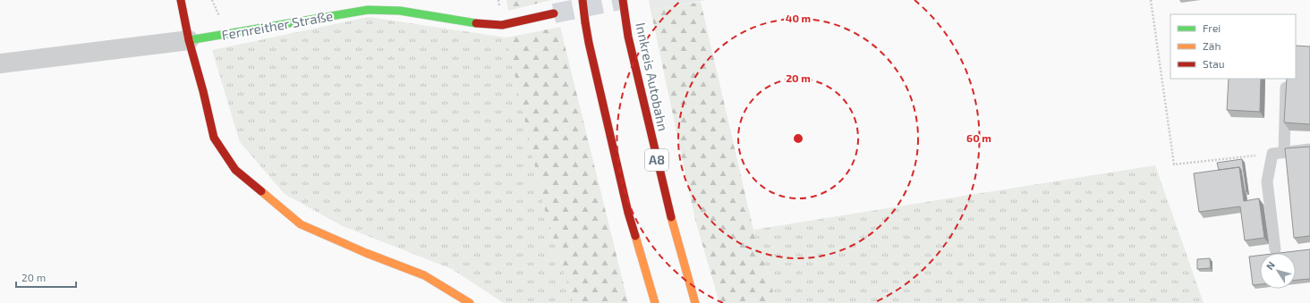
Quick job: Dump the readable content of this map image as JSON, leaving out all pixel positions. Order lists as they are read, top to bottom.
{
  "streets": {
    "main road": ["Fernreither Straße", "Innkreis Autobahn", "A8"]
  },
  "legend": ["Frei", "Zäh", "Stau"],
  "scale_bar": "20 m",
  "north": "top left",
  "rings": ["40 m", "20 m", "60 m"]
}
